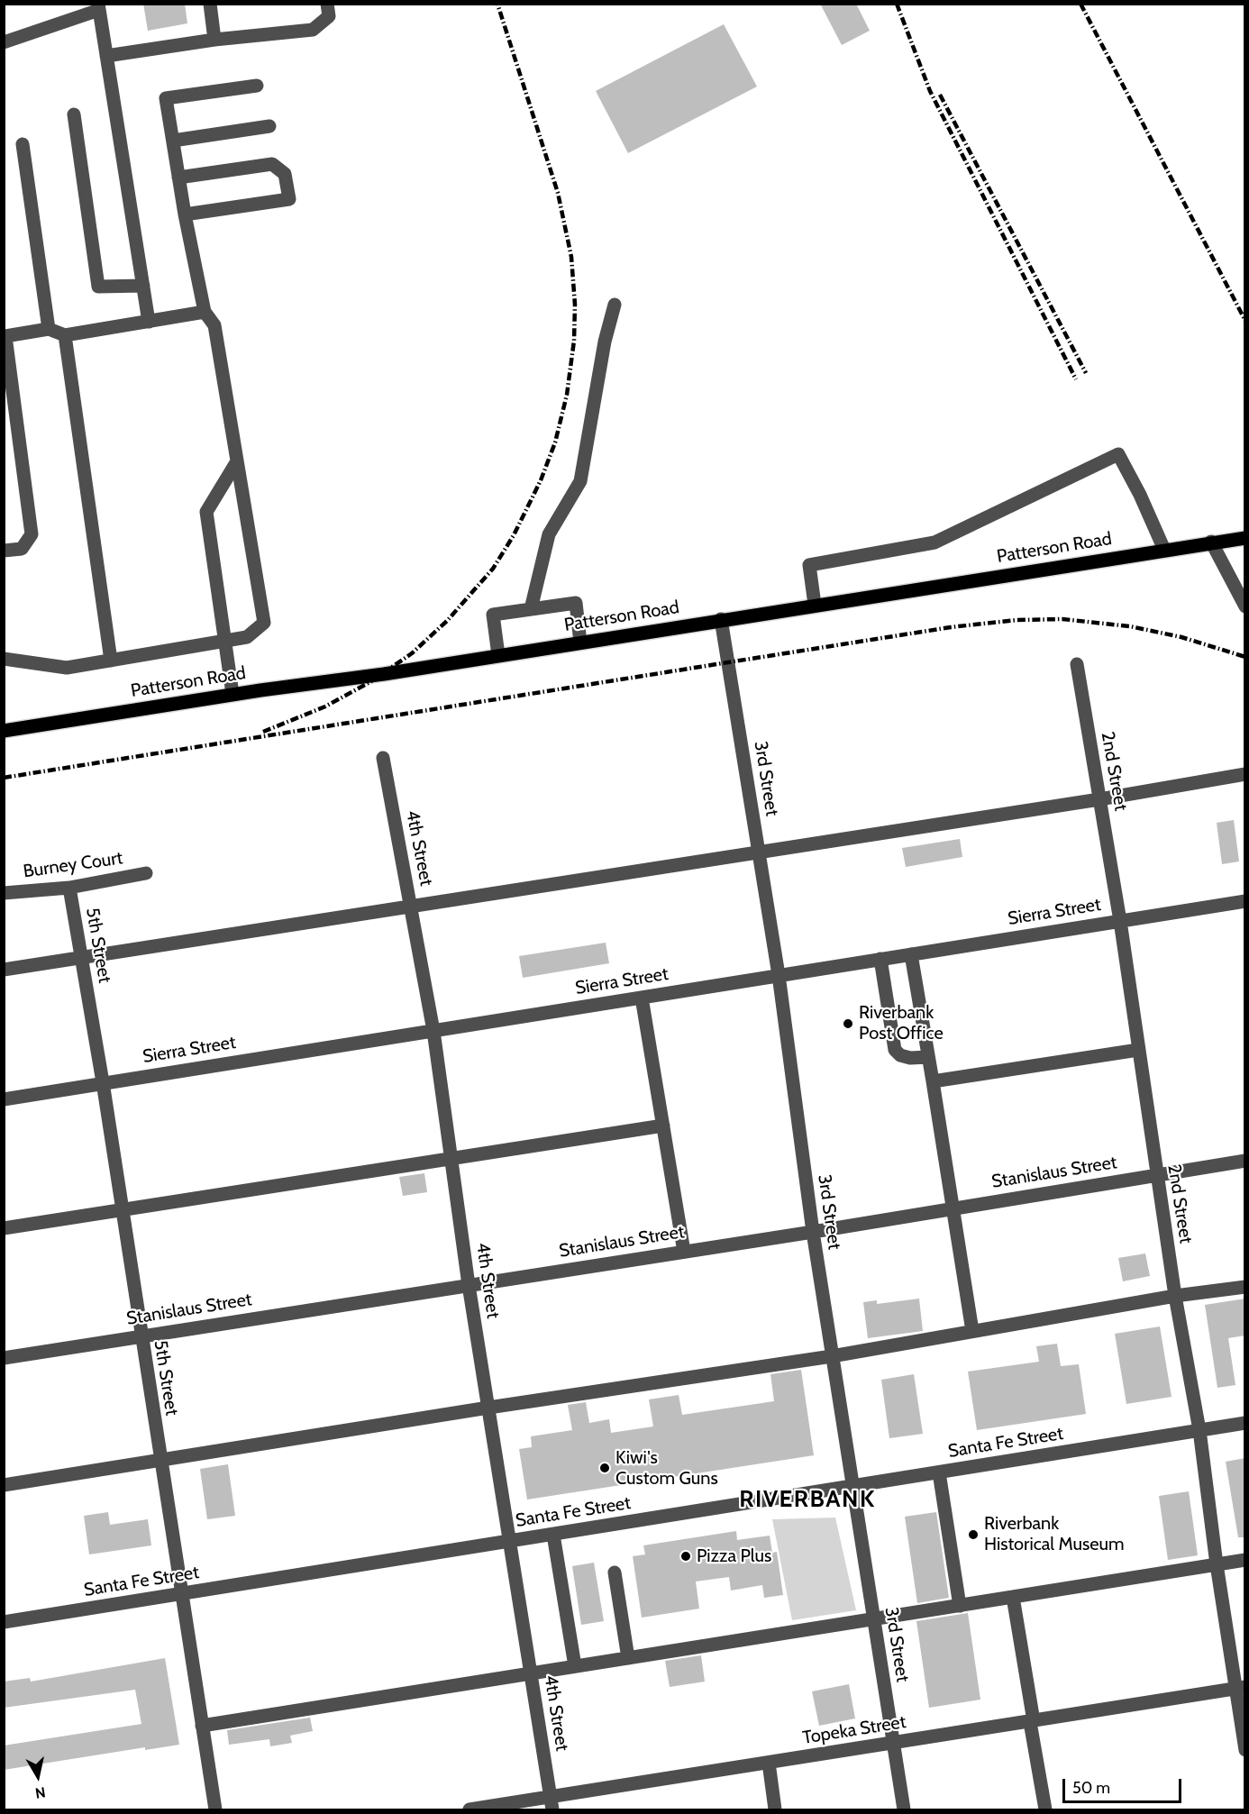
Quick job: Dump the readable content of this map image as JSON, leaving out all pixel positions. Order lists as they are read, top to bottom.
{
  "streets": {
    "main road": ["Patterson Road"],
    "street": [
      "2nd Street",
      "3rd Street",
      "4th Street",
      "Burney Court",
      "Sierra Street",
      "5th Street",
      "Stanislaus Street",
      "Santa Fe Street",
      "Topeka Street"
    ]
  },
  "crossings": [
    ["Patterson Road", "3rd Street"],
    ["2nd Street", "Sierra Street"],
    ["2nd Street", "Stanislaus Street"],
    ["2nd Street", "Santa Fe Street"],
    ["2nd Street", "Topeka Street"],
    ["3rd Street", "Sierra Street"],
    ["3rd Street", "Stanislaus Street"],
    ["3rd Street", "Santa Fe Street"],
    ["3rd Street", "Topeka Street"],
    ["4th Street", "Sierra Street"],
    ["4th Street", "Stanislaus Street"],
    ["4th Street", "Santa Fe Street"],
    ["4th Street", "Topeka Street"],
    ["Burney Court", "5th Street"],
    ["Sierra Street", "5th Street"],
    ["5th Street", "Stanislaus Street"],
    ["5th Street", "Santa Fe Street"]
  ],
  "districts": ["RIVERBANK"],
  "places": [
    "Riverbank Post Office",
    "Kiwi's Custom Guns",
    "Riverbank Historical Museum",
    "Pizza Plus"
  ],
  "scale_bar": "50 m",
  "north": "bottom"
}
